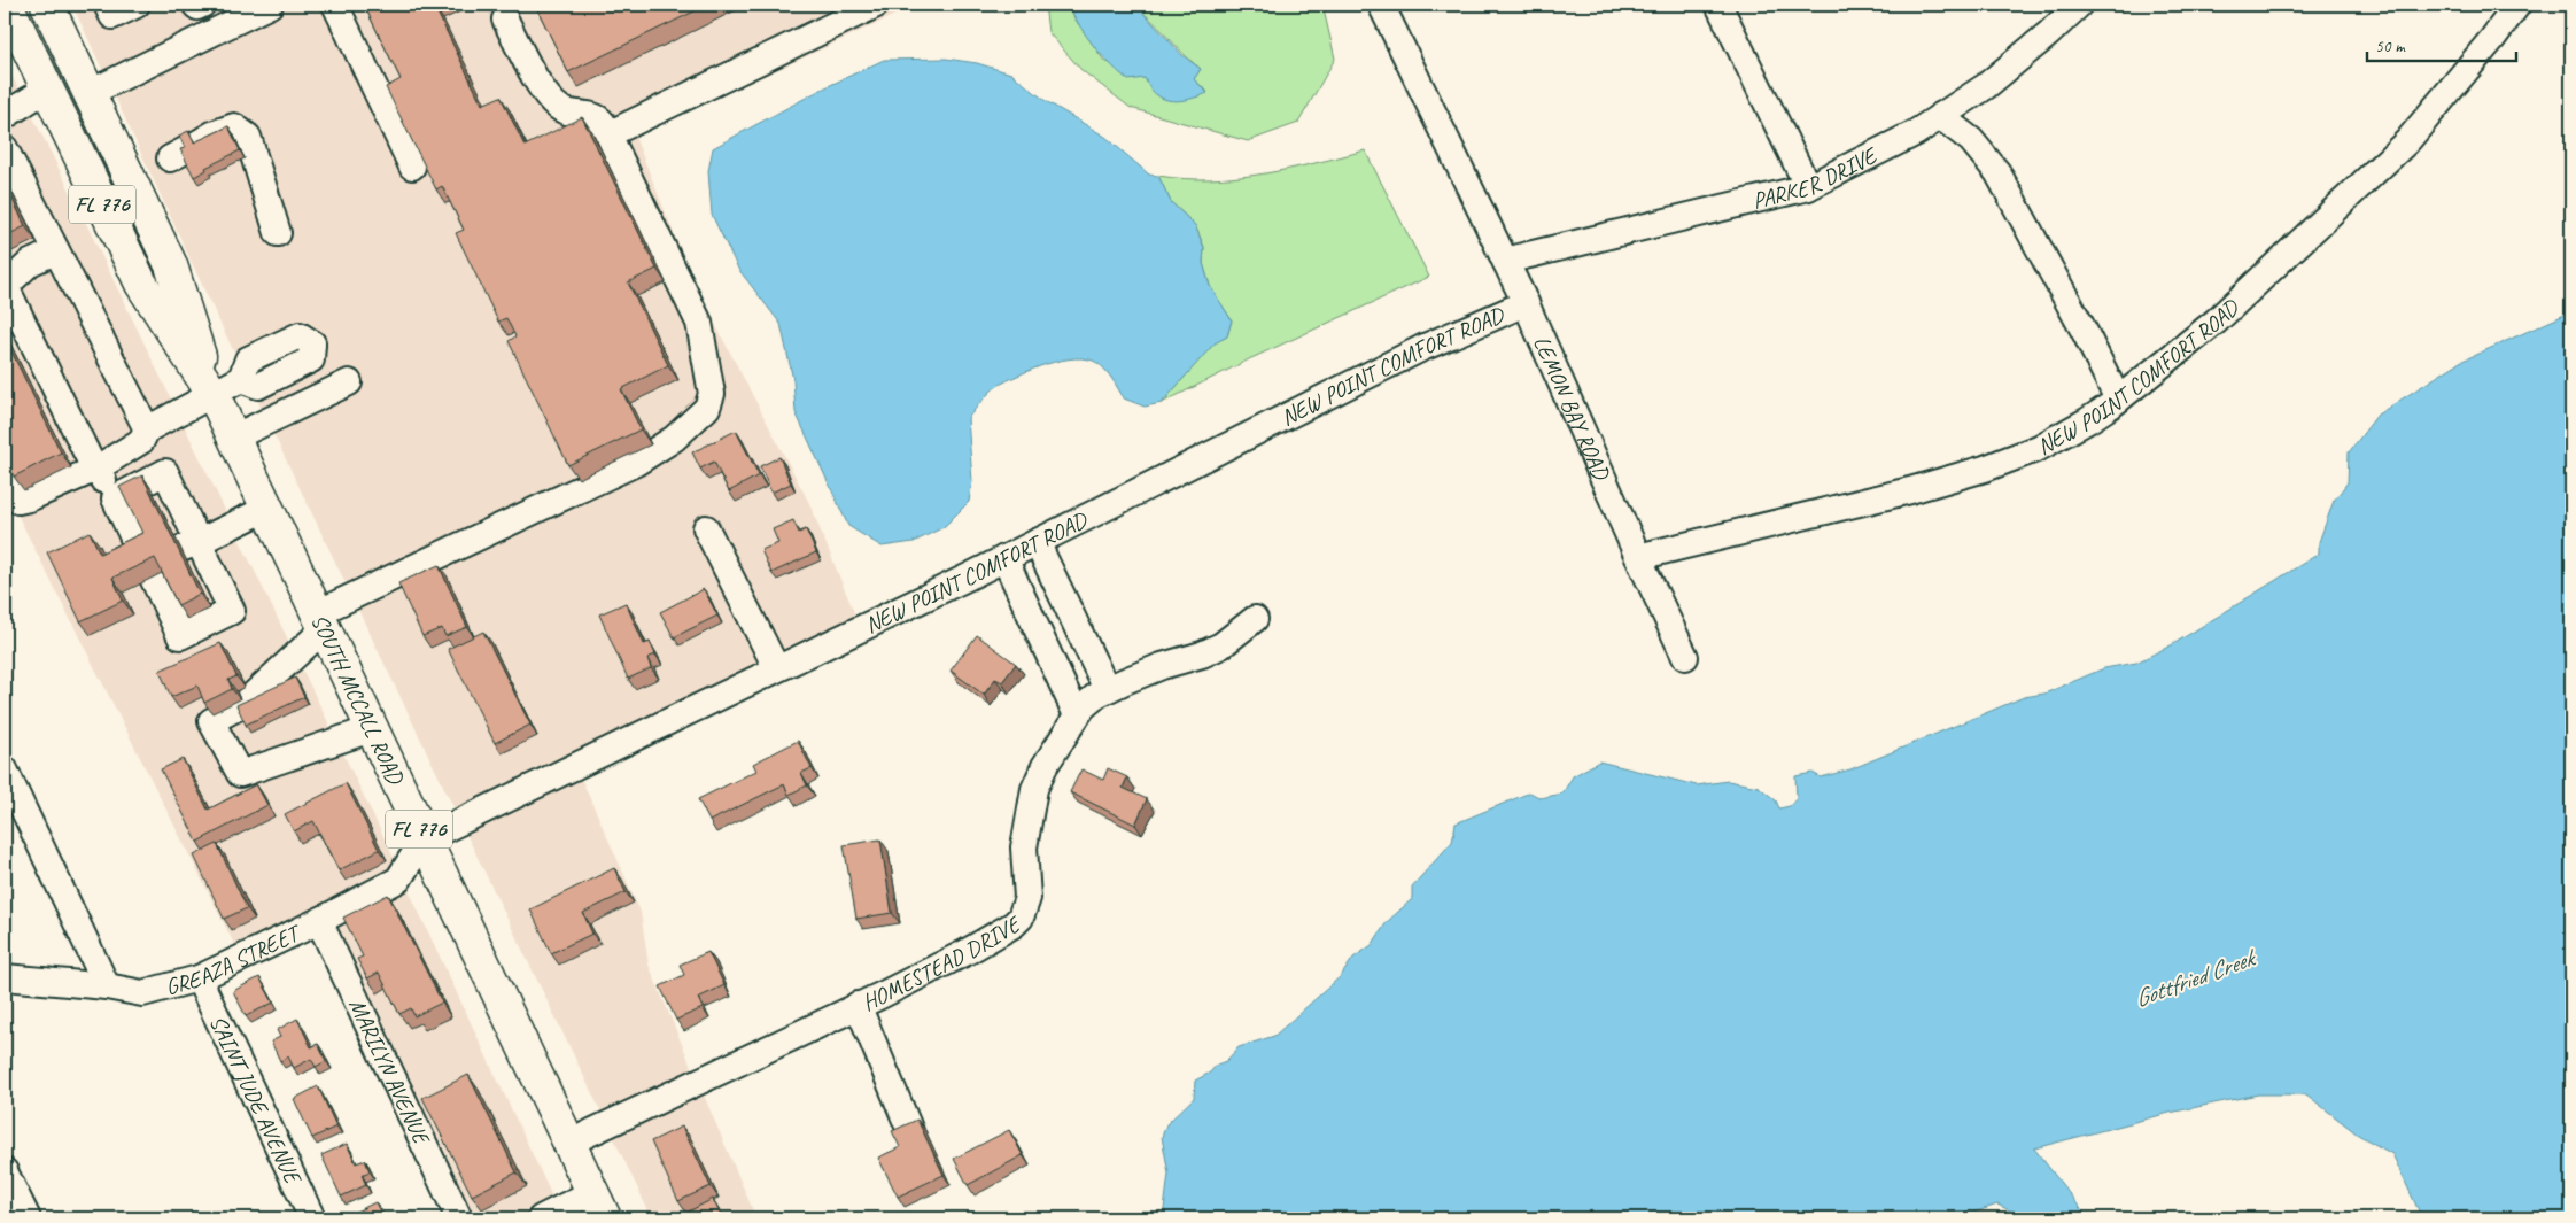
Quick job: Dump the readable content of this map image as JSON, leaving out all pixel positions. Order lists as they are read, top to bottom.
{
  "streets": {
    "main road": ["FL 776", "SOUTH MCCALL ROAD"],
    "street": [
      "PARKER DRIVE",
      "NEW POINT COMFORT ROAD",
      "LEMON BAY ROAD",
      "GREAZA STREET",
      "HOMESTEAD DRIVE",
      "MARILYN AVENUE",
      "SAINT JUDE AVENUE"
    ]
  },
  "crossings": [
    ["PARKER DRIVE", "LEMON BAY ROAD"],
    ["NEW POINT COMFORT ROAD", "LEMON BAY ROAD"],
    ["NEW POINT COMFORT ROAD", "SOUTH MCCALL ROAD"],
    ["NEW POINT COMFORT ROAD", "GREAZA STREET"],
    ["SOUTH MCCALL ROAD", "GREAZA STREET"],
    ["SOUTH MCCALL ROAD", "HOMESTEAD DRIVE"],
    ["GREAZA STREET", "MARILYN AVENUE"],
    ["GREAZA STREET", "SAINT JUDE AVENUE"]
  ],
  "water": ["Gottfried Creek"],
  "scale_bar": "50 m"
}
